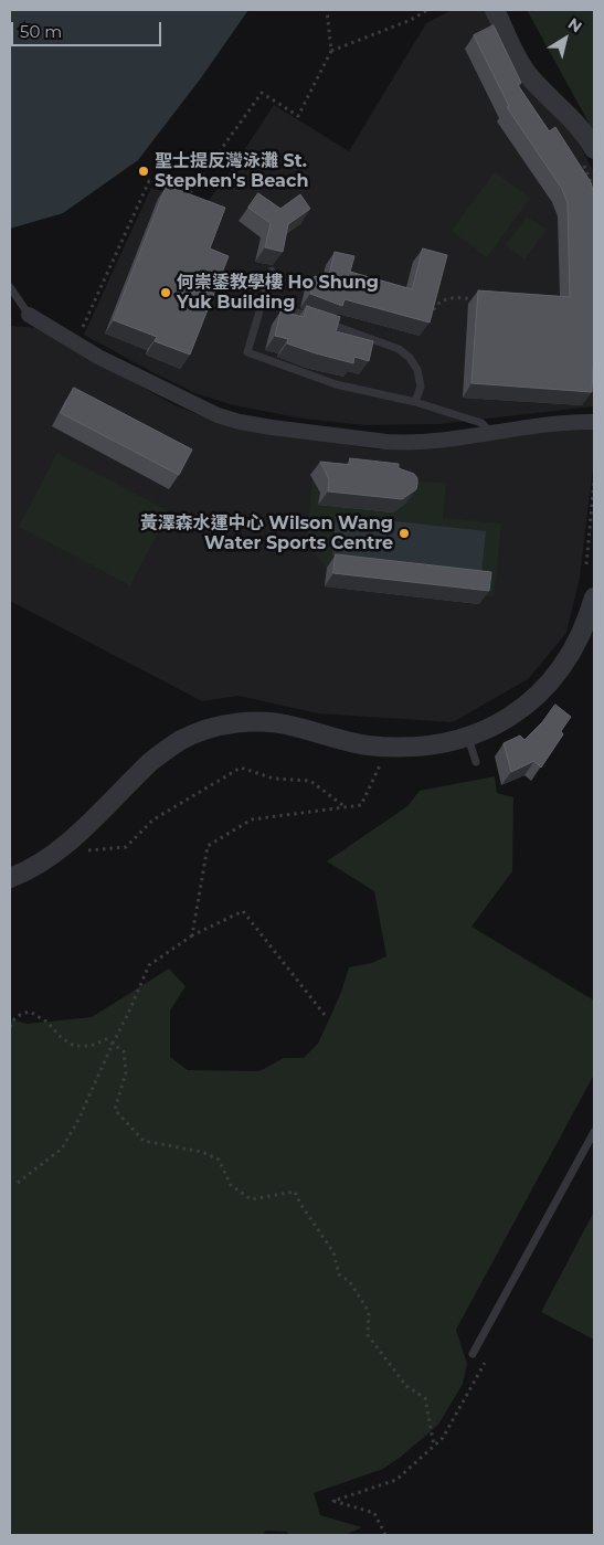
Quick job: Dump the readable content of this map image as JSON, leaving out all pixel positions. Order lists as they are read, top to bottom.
{
  "places": ["聖士提反灣泳灘 St. Stephen's Beach", "何崇鋈教學樓 Ho Shung Yuk Building", "黃澤森水運中心 Wilson Wang Water Sports Centre"],
  "scale_bar": "50 m",
  "north": "top right"
}
